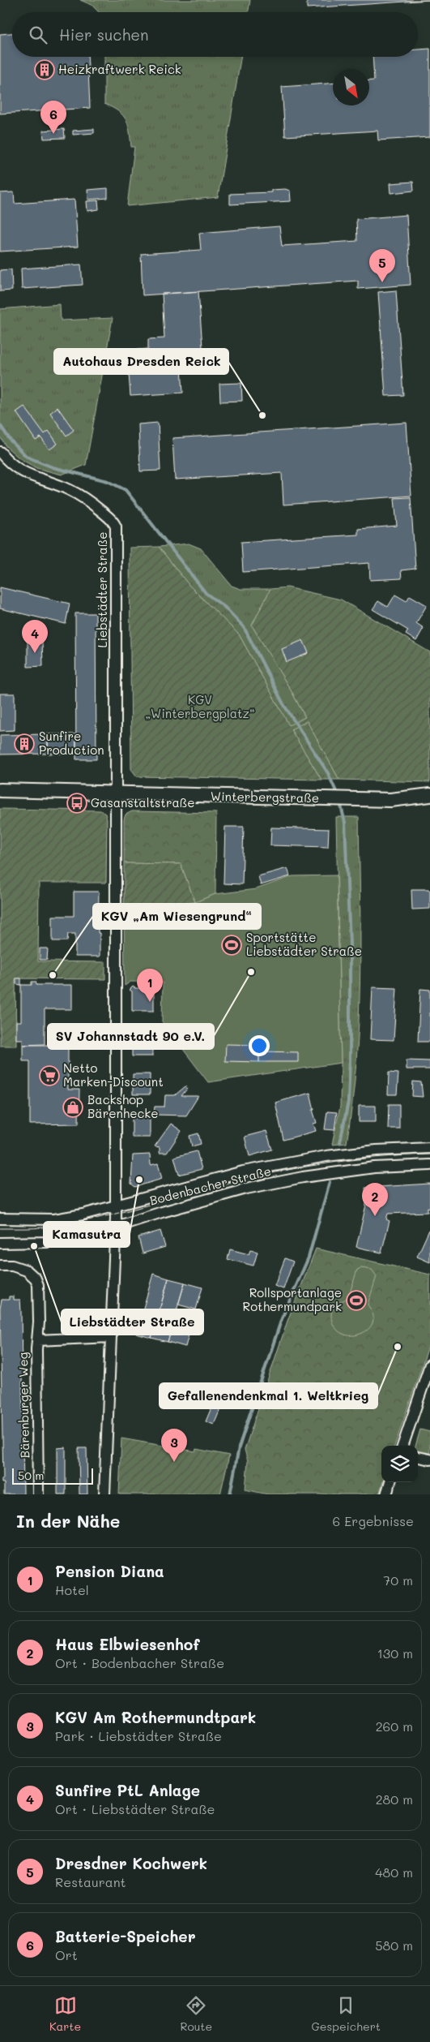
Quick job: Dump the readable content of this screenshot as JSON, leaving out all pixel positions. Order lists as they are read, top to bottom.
{
  "streets": {
    "main road": ["Winterbergstraße"],
    "street": ["Liebstädter Straße", "Bodenbacher Straße", "Bärenburger Weg"]
  },
  "crossings": [
    ["Liebstädter Straße", "Winterbergstraße"],
    ["Liebstädter Straße", "Bodenbacher Straße"]
  ],
  "parks": ["KGV „Winterbergplatz“"],
  "places": {
    "building": ["Heizkraftwerk Reick", "Sunfire Production"],
    "other": [
      "Autohaus Dresden Reick",
      "SV Johannstadt 90 e.V.",
      "KGV „Am Wiesengrund“",
      "Kamasutra",
      "Liebstädter Straße",
      "Gefallenendenkmal 1. Weltkrieg"
    ],
    "bus stop": ["Gasanstaltstraße"],
    "sports": ["Sportstätte Liebstädter Straße", "Rollsportanlage Rothermundpark"],
    "supermarket": ["Netto Marken-Discount"],
    "shop": ["Backshop Bärenhecke"]
  },
  "scale_bar": "50 m",
  "north": "bottom right",
  "page": {
    "search": "Hier suchen",
    "pins": [
      "6",
      "5",
      "4",
      "1",
      "2",
      "3"
    ],
    "scale": "50 m",
    "heading": ["In der Nähe", "6 Ergebnisse"],
    "list": [
      {
        "mark": "1",
        "name": "Pension Diana",
        "note": "Hotel",
        "value": "70 m"
      },
      {
        "mark": "2",
        "name": "Haus Elbwiesenhof",
        "note": "Ort · Bodenbacher Straße",
        "value": "130 m"
      },
      {
        "mark": "3",
        "name": "KGV Am Rothermundtpark",
        "note": "Park · Liebstädter Straße",
        "value": "260 m"
      },
      {
        "mark": "4",
        "name": "Sunfire PtL Anlage",
        "note": "Ort · Liebstädter Straße",
        "value": "280 m"
      },
      {
        "mark": "5",
        "name": "Dresdner Kochwerk",
        "note": "Restaurant",
        "value": "480 m"
      },
      {
        "mark": "6",
        "name": "Batterie-Speicher",
        "note": "Ort",
        "value": "580 m"
      }
    ],
    "nav": ["Karte", "Route", "Gespeichert"]
  }
}
